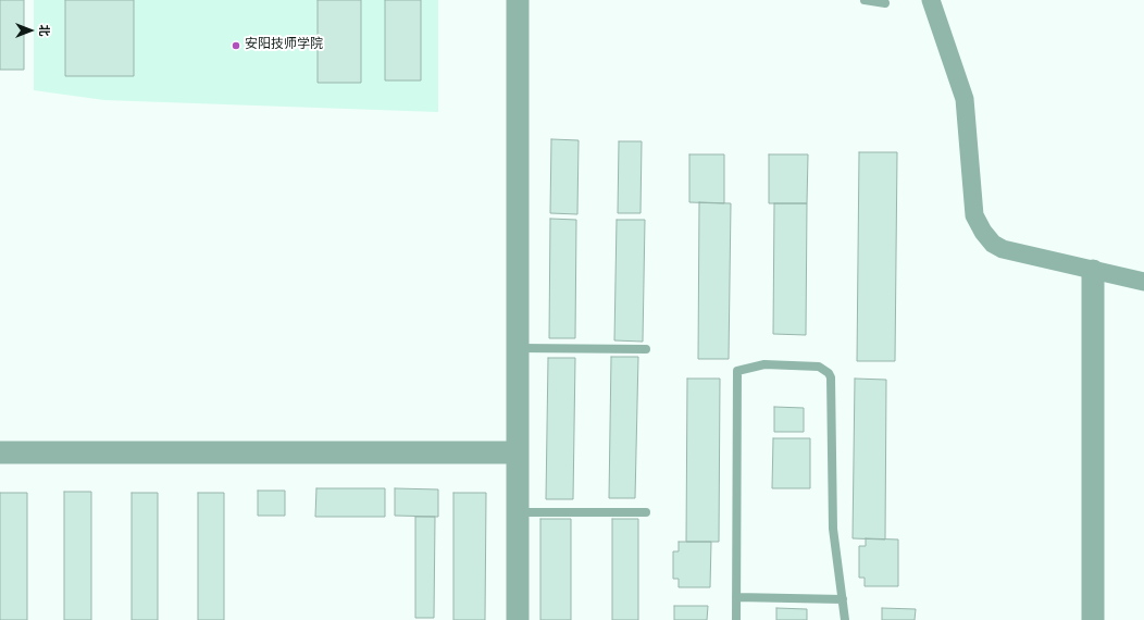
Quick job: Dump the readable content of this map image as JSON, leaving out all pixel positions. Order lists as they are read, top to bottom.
{
  "places": ["安阳技师学院"],
  "north": "right"
}
